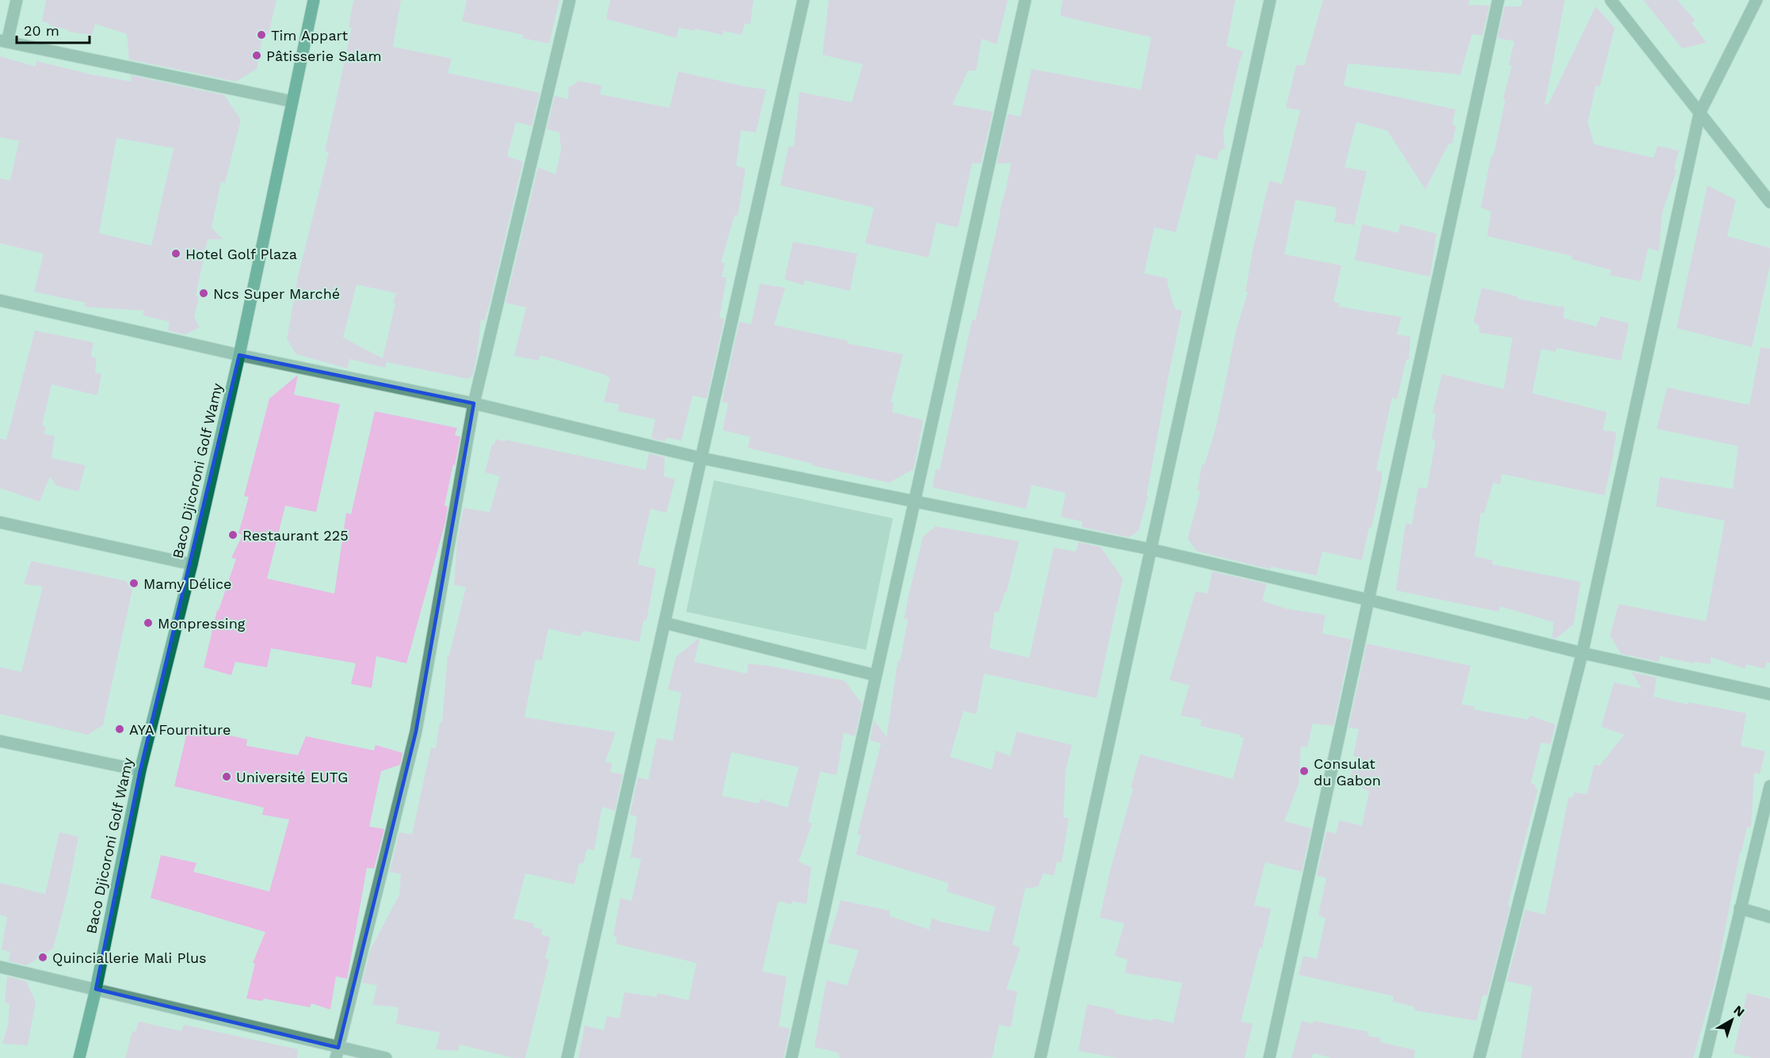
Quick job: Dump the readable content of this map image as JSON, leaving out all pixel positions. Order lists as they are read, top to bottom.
{
  "streets": {
    "street": ["Baco Djicoroni Golf Wamy"]
  },
  "places": [
    "Tim Appart",
    "Pâtisserie Salam",
    "Hotel Golf Plaza",
    "Ncs Super Marché",
    "Restaurant 225",
    "Mamy Délice",
    "Monpressing",
    "AYA Fourniture",
    "Consulat du Gabon",
    "Université EUTG",
    "Quinciallerie Mali Plus"
  ],
  "scale_bar": "20 m",
  "north": "top right"
}
